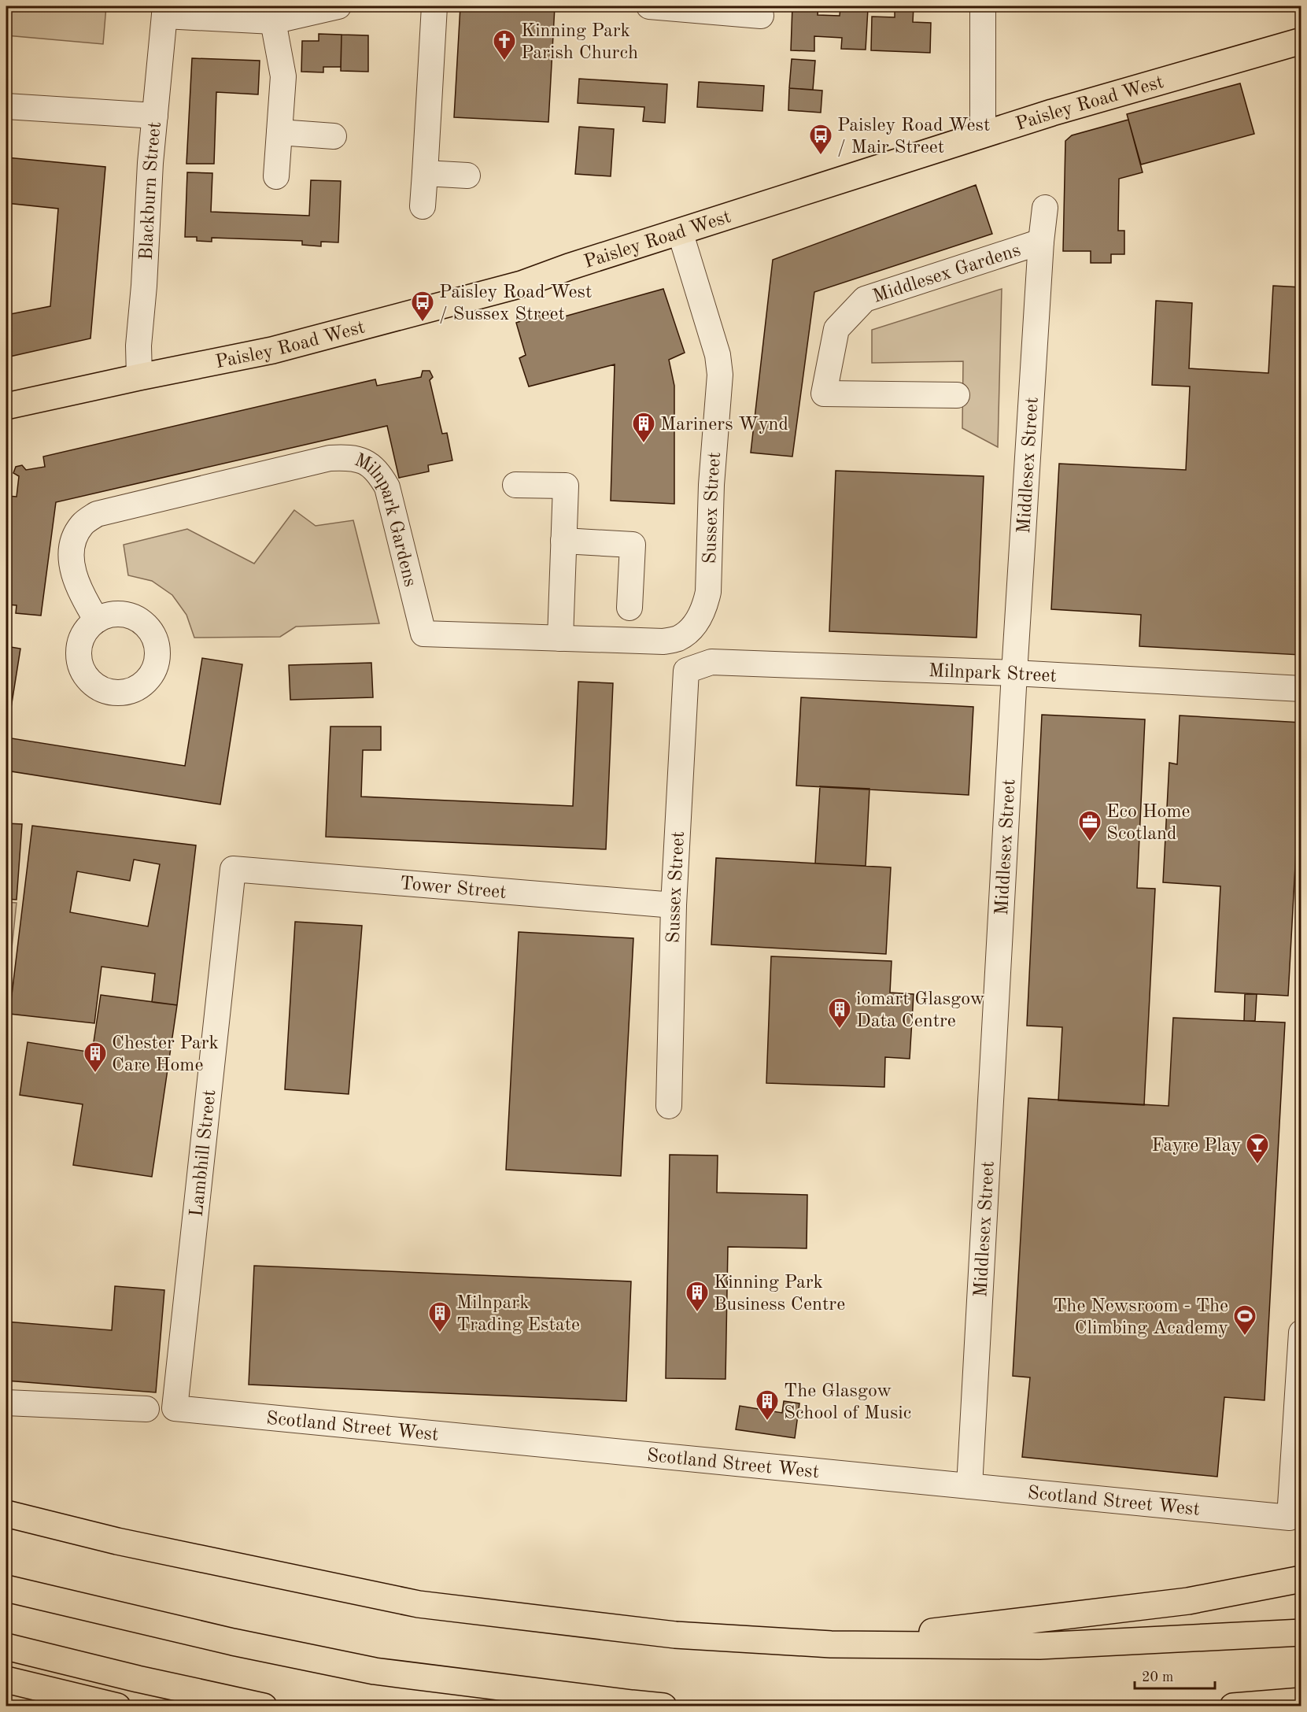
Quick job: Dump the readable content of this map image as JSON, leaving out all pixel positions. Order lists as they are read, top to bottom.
{
  "streets": {
    "main road": ["Paisley Road West"],
    "street": [
      "Blackburn Street",
      "Middlesex Gardens",
      "Middlesex Street",
      "Sussex Street",
      "Milnpark Gardens",
      "Milnpark Street",
      "Tower Street",
      "Lambhill Street",
      "Scotland Street West"
    ]
  },
  "crossings": [
    ["Paisley Road West", "Blackburn Street"],
    ["Paisley Road West", "Sussex Street"],
    ["Middlesex Gardens", "Middlesex Street"],
    ["Middlesex Street", "Milnpark Street"],
    ["Middlesex Street", "Scotland Street West"],
    ["Sussex Street", "Milnpark Gardens"],
    ["Sussex Street", "Milnpark Street"],
    ["Sussex Street", "Tower Street"],
    ["Tower Street", "Lambhill Street"],
    ["Lambhill Street", "Scotland Street West"]
  ],
  "places": {
    "church": ["Kinning Park Parish Church"],
    "bus stop": ["Paisley Road West / Mair Street", "Paisley Road West / Sussex Street"],
    "building": [
      "Mariners Wynd",
      "iomart Glasgow Data Centre",
      "Chester Park Care Home",
      "Kinning Park Business Centre",
      "Milnpark Trading Estate",
      "The Glasgow School of Music"
    ],
    "office": ["Eco Home Scotland"],
    "bar": ["Fayre Play"],
    "sports": ["The Newsroom - The Climbing Academy"]
  },
  "scale_bar": "20 m"
}
